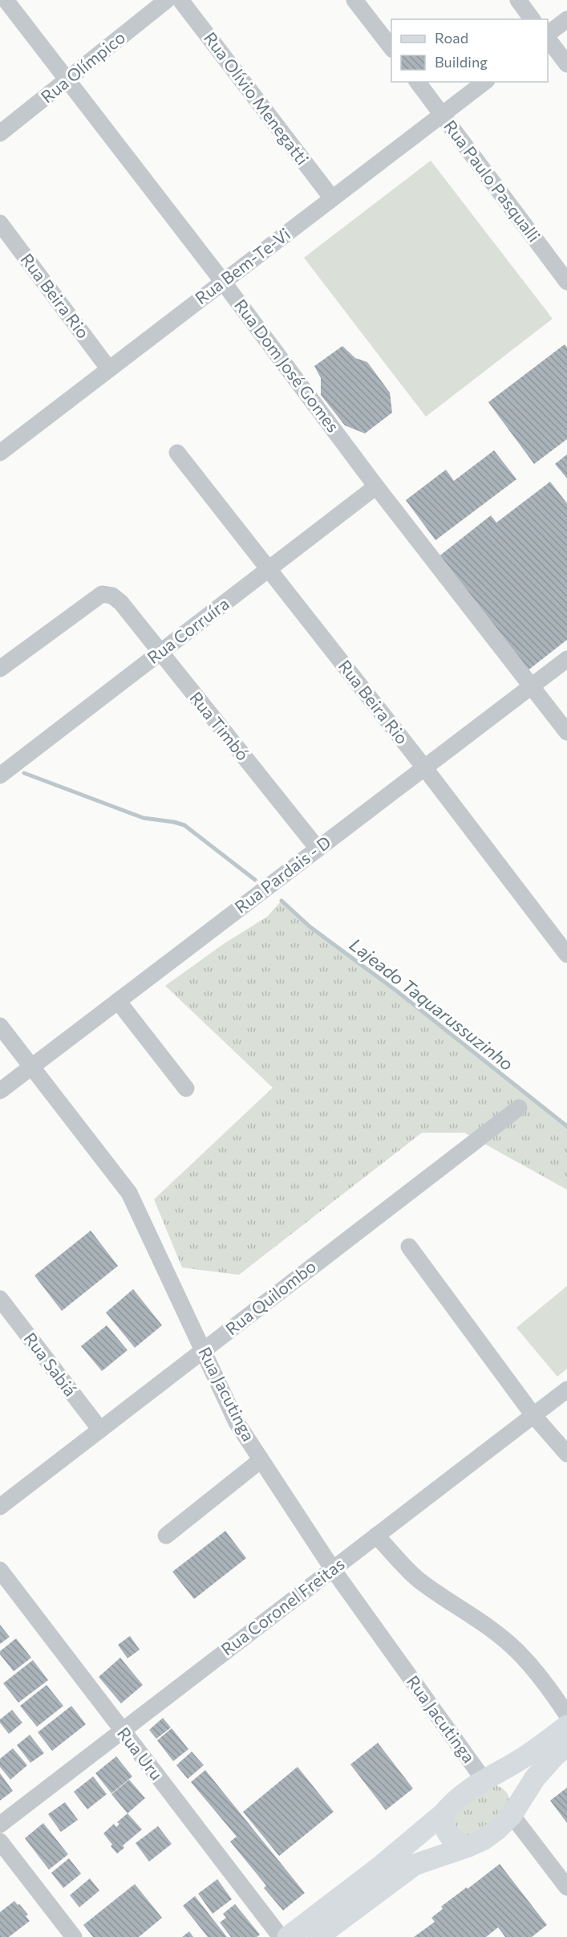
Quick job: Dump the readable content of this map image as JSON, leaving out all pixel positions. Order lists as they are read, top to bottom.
{
  "streets": {
    "street": [
      "Rua Olímpico",
      "Rua Olívio Menegatti",
      "Rua Paulo Pasqualli",
      "Rua Bem-Te-Vi",
      "Rua Beira Rio",
      "Rua Dom José Gomes",
      "Rua Corruíra",
      "Rua Timbó",
      "Rua Pardais - D",
      "Rua Quilombo",
      "Rua Sabiá",
      "Rua Jacutinga",
      "Rua Coronel Freitas",
      "Rua Uru"
    ]
  },
  "crossings": [
    ["Rua Olímpico", "Rua Dom José Gomes"],
    ["Rua Olívio Menegatti", "Rua Bem-Te-Vi"],
    ["Rua Paulo Pasqualli", "Rua Bem-Te-Vi"],
    ["Rua Bem-Te-Vi", "Rua Beira Rio"],
    ["Rua Bem-Te-Vi", "Rua Dom José Gomes"],
    ["Rua Beira Rio", "Rua Corruíra"],
    ["Rua Beira Rio", "Rua Pardais - D"],
    ["Rua Dom José Gomes", "Rua Corruíra"],
    ["Rua Dom José Gomes", "Rua Pardais - D"],
    ["Rua Corruíra", "Rua Timbó"],
    ["Rua Timbó", "Rua Pardais - D"],
    ["Rua Pardais - D", "Rua Jacutinga"],
    ["Rua Quilombo", "Rua Sabiá"],
    ["Rua Quilombo", "Rua Jacutinga"],
    ["Rua Jacutinga", "Rua Coronel Freitas"],
    ["Rua Coronel Freitas", "Rua Uru"]
  ],
  "water": ["Lajeado Taquarussuzinho"],
  "legend": ["Road", "Building"]
}
